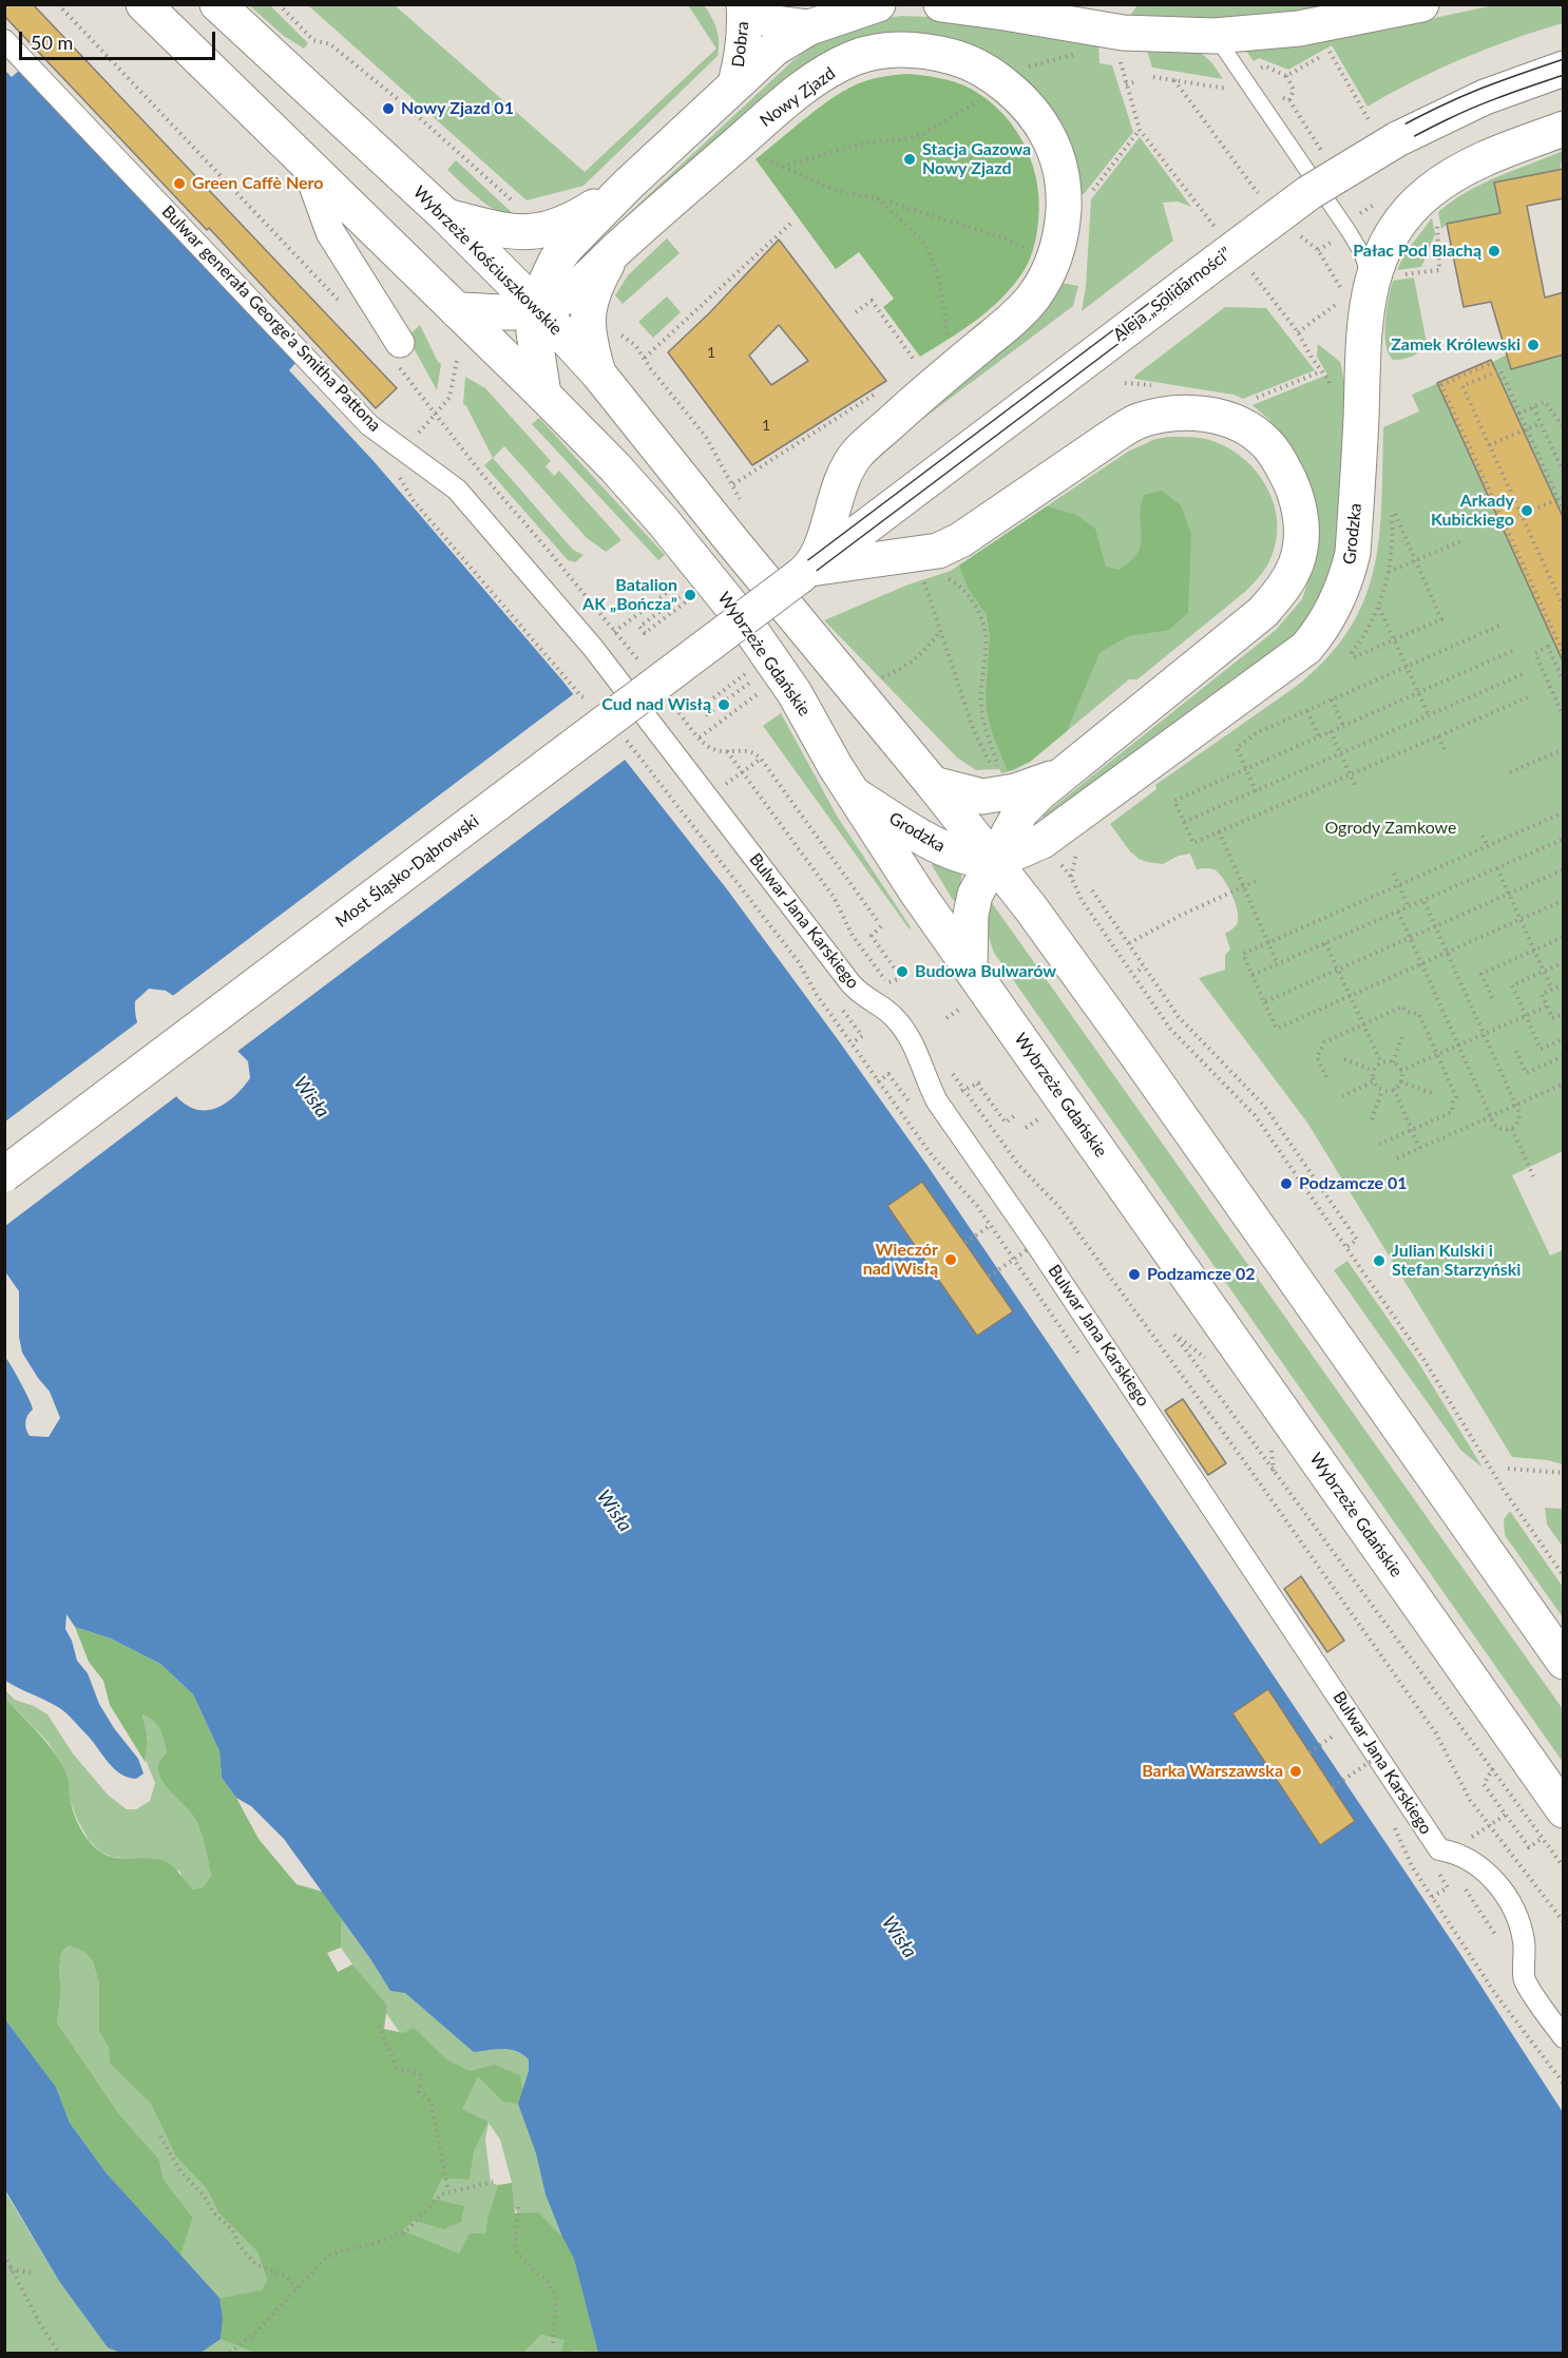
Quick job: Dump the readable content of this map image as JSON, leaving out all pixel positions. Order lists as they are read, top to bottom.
{
  "streets": {
    "main road": [
      "Dobra",
      "Nowy Zjazd",
      "Wybrzeże Kościuszkowskie",
      "Aleja „Solidarności”",
      "Grodzka",
      "Wybrzeże Gdańskie",
      "Most Śląsko-Dąbrowski"
    ],
    "street": ["Bulwar generała George'a Smitha Pattona", "Bulwar Jana Karskiego"]
  },
  "crossings": [
    ["Nowy Zjazd", "Wybrzeże Kościuszkowskie"],
    ["Nowy Zjazd", "Aleja „Solidarności”"],
    ["Nowy Zjazd", "Most Śląsko-Dąbrowski"],
    ["Aleja „Solidarności”", "Most Śląsko-Dąbrowski"],
    ["Bulwar generała George'a Smitha Pattona", "Bulwar Jana Karskiego"],
    ["Grodzka", "Wybrzeże Gdańskie"]
  ],
  "water": ["Wisła"],
  "parks": ["Ogrody Zamkowe"],
  "places": [
    "Nowy Zjazd 01",
    "Stacja Gazowa Nowy Zjazd",
    "Green Caffè Nero",
    "Pałac Pod Blachą",
    "Zamek Królewski",
    "Arkady Kubickiego",
    "Batalion AK „Bończa”",
    "Cud nad Wisłą",
    "Budowa Bulwarów",
    "Podzamcze 01",
    "Wieczór nad Wisłą",
    "Julian Kulski i Stefan Starzyński",
    "Podzamcze 02",
    "Barka Warszawska"
  ],
  "house_numbers": ["1", "1"],
  "scale_bar": "50 m"
}
